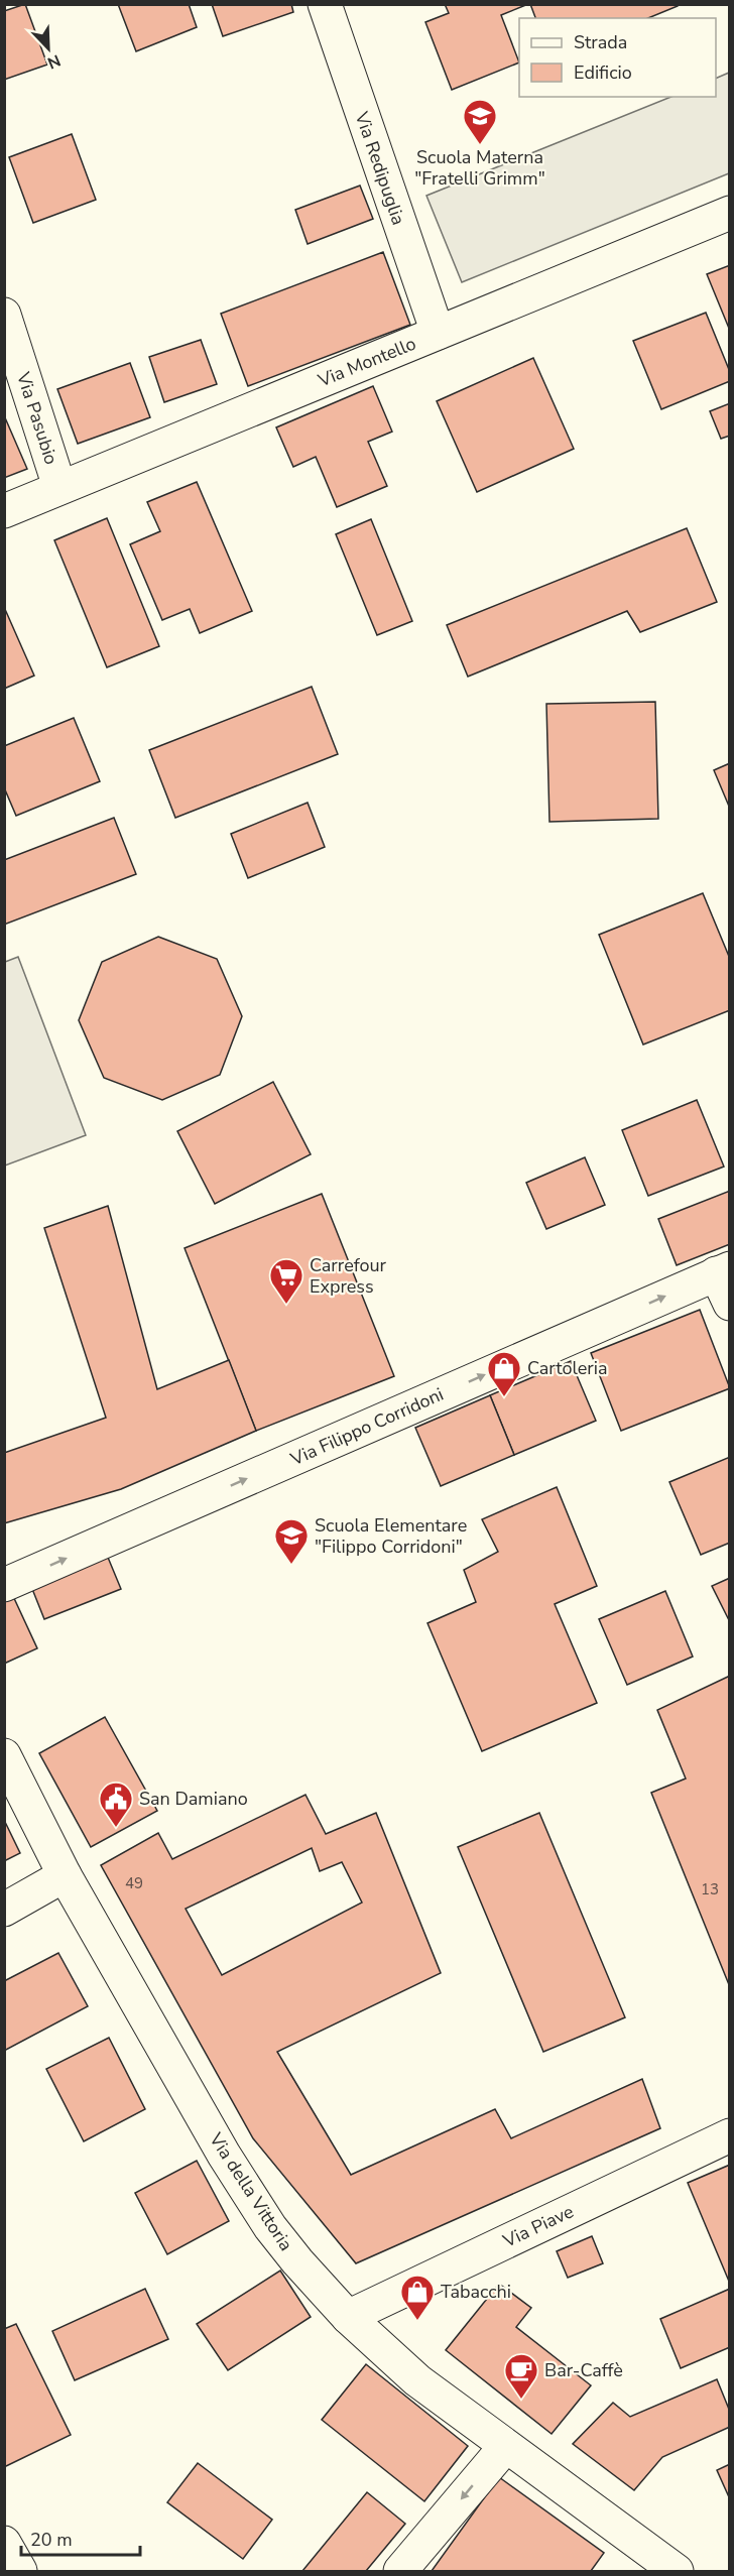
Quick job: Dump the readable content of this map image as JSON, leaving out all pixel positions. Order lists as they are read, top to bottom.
{
  "streets": {
    "street": [
      "Via Redipuglia",
      "Via Montello",
      "Via Pasubio",
      "Via Filippo Corridoni",
      "Via della Vittoria",
      "Via Piave"
    ]
  },
  "crossings": [
    ["Via Redipuglia", "Via Montello"],
    ["Via Montello", "Via Pasubio"],
    ["Via della Vittoria", "Via Piave"]
  ],
  "one_way": ["Via Filippo Corridoni"],
  "places": {
    "school or university": ["Scuola Materna \"Fratelli Grimm\"", "Scuola Elementare \"Filippo Corridoni\""],
    "supermarket": ["Carrefour Express"],
    "shop": ["Cartoleria", "Tabacchi"],
    "public building": ["San Damiano"],
    "cafe": ["Bar-Caffè"]
  },
  "house_numbers": ["49", "13"],
  "legend": ["Strada", "Edificio"],
  "scale_bar": "20 m",
  "north": "bottom right"
}
